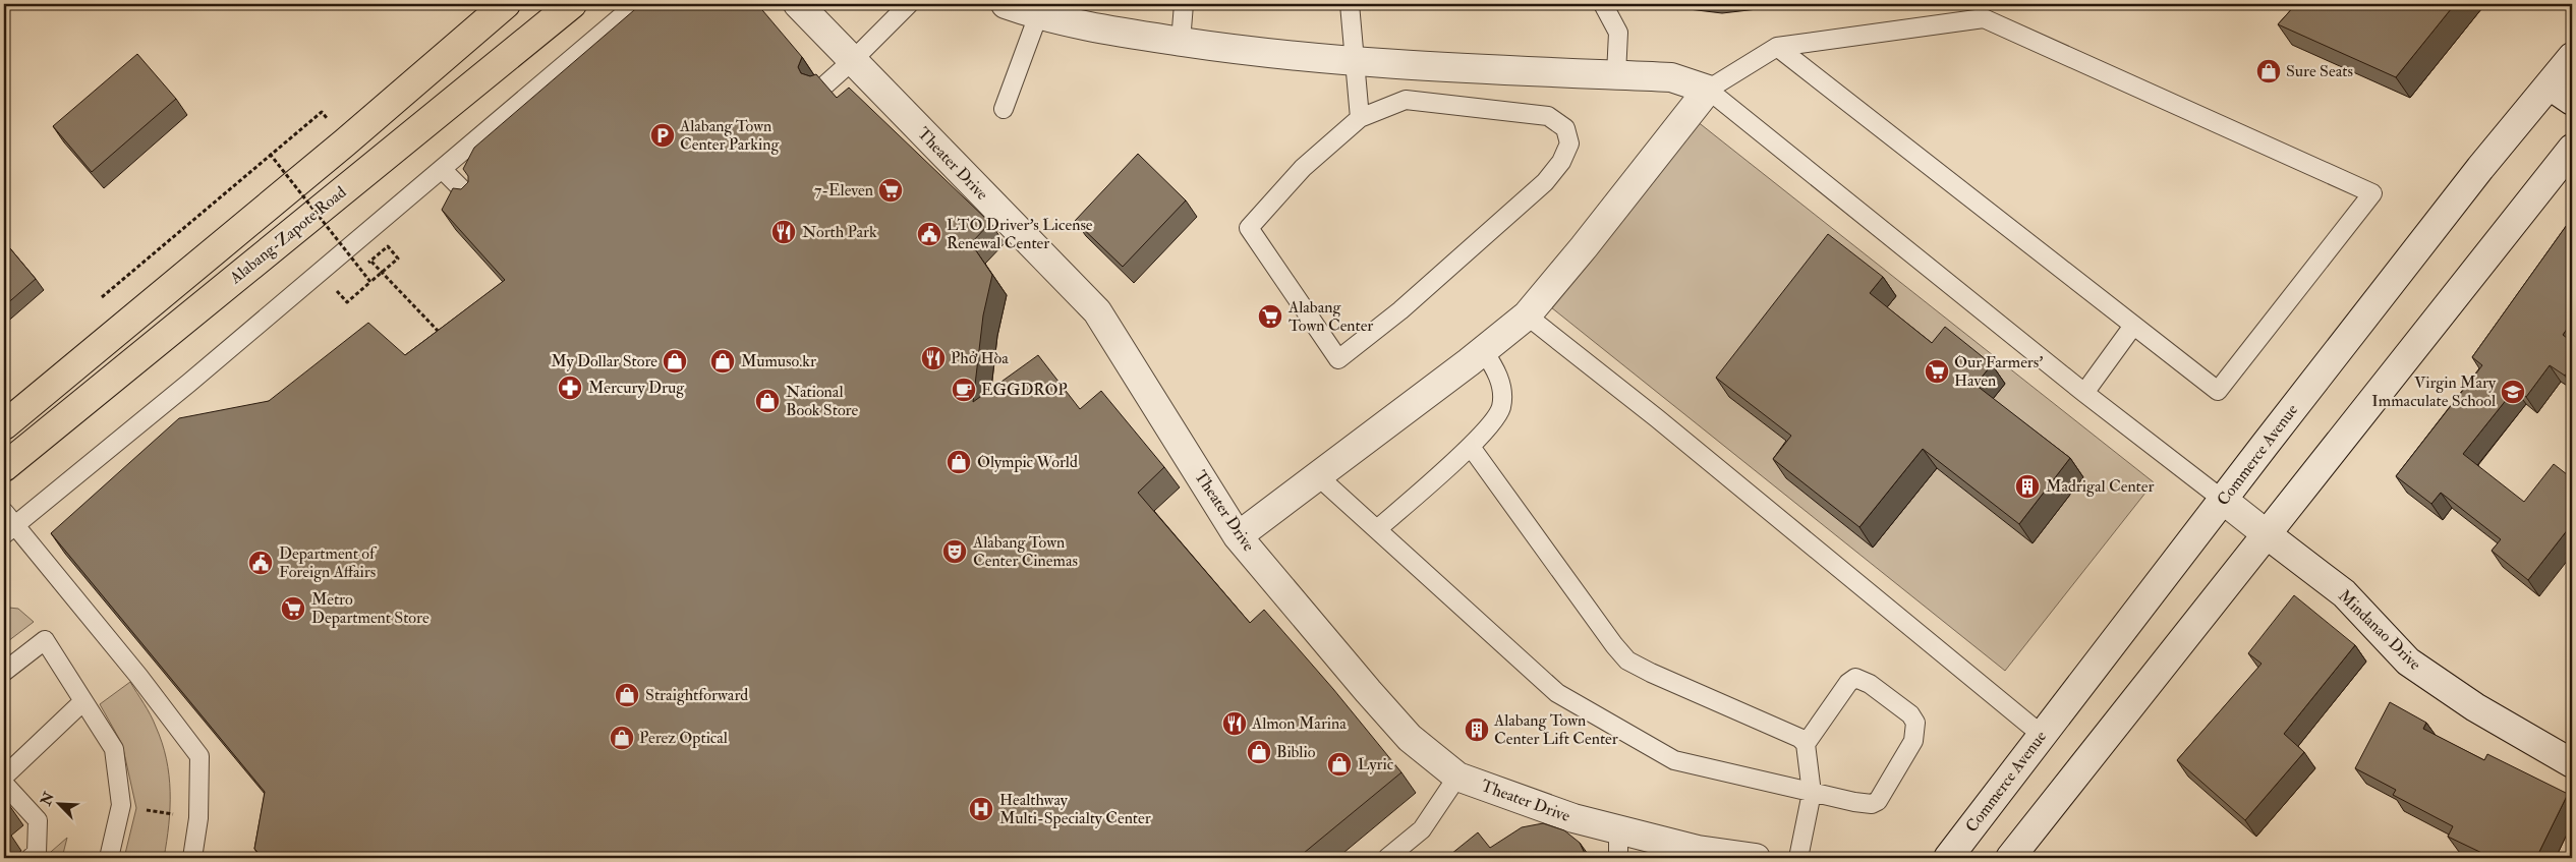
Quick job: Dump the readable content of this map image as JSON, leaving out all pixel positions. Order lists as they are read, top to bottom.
{
  "streets": {
    "highway": ["Alabang-Zapote Road"],
    "street": ["Theater Drive", "Commerce Avenue", "Mindanao Drive"]
  },
  "crossings": [
    ["Commerce Avenue", "Mindanao Drive"]
  ],
  "places": {
    "shop": [
      "Sure Seats",
      "My Dollar Store",
      "Mumuso.kr",
      "National Book Store",
      "Olympic World",
      "Straightforward",
      "Perez Optical",
      "Biblio",
      "Lyric"
    ],
    "parking": ["Alabang Town Center Parking"],
    "supermarket": [
      "7-Eleven",
      "Alabang Town Center",
      "Our Farmers’ Haven",
      "Metro Department Store"
    ],
    "restaurant": ["North Park", "Phở Hòa", "Almon Marina"],
    "public building": ["LTO Driver's License Renewal Center", "Department of Foreign Affairs"],
    "pharmacy": ["Mercury Drug"],
    "cafe": ["EGGDROP"],
    "school or university": ["Virgin Mary Immaculate School"],
    "building": ["Madrigal Center", "Alabang Town Center Lift Center"],
    "theatre": ["Alabang Town Center Cinemas"],
    "hospital": ["Healthway Multi-Specialty Center"]
  },
  "north": "top left"
}
